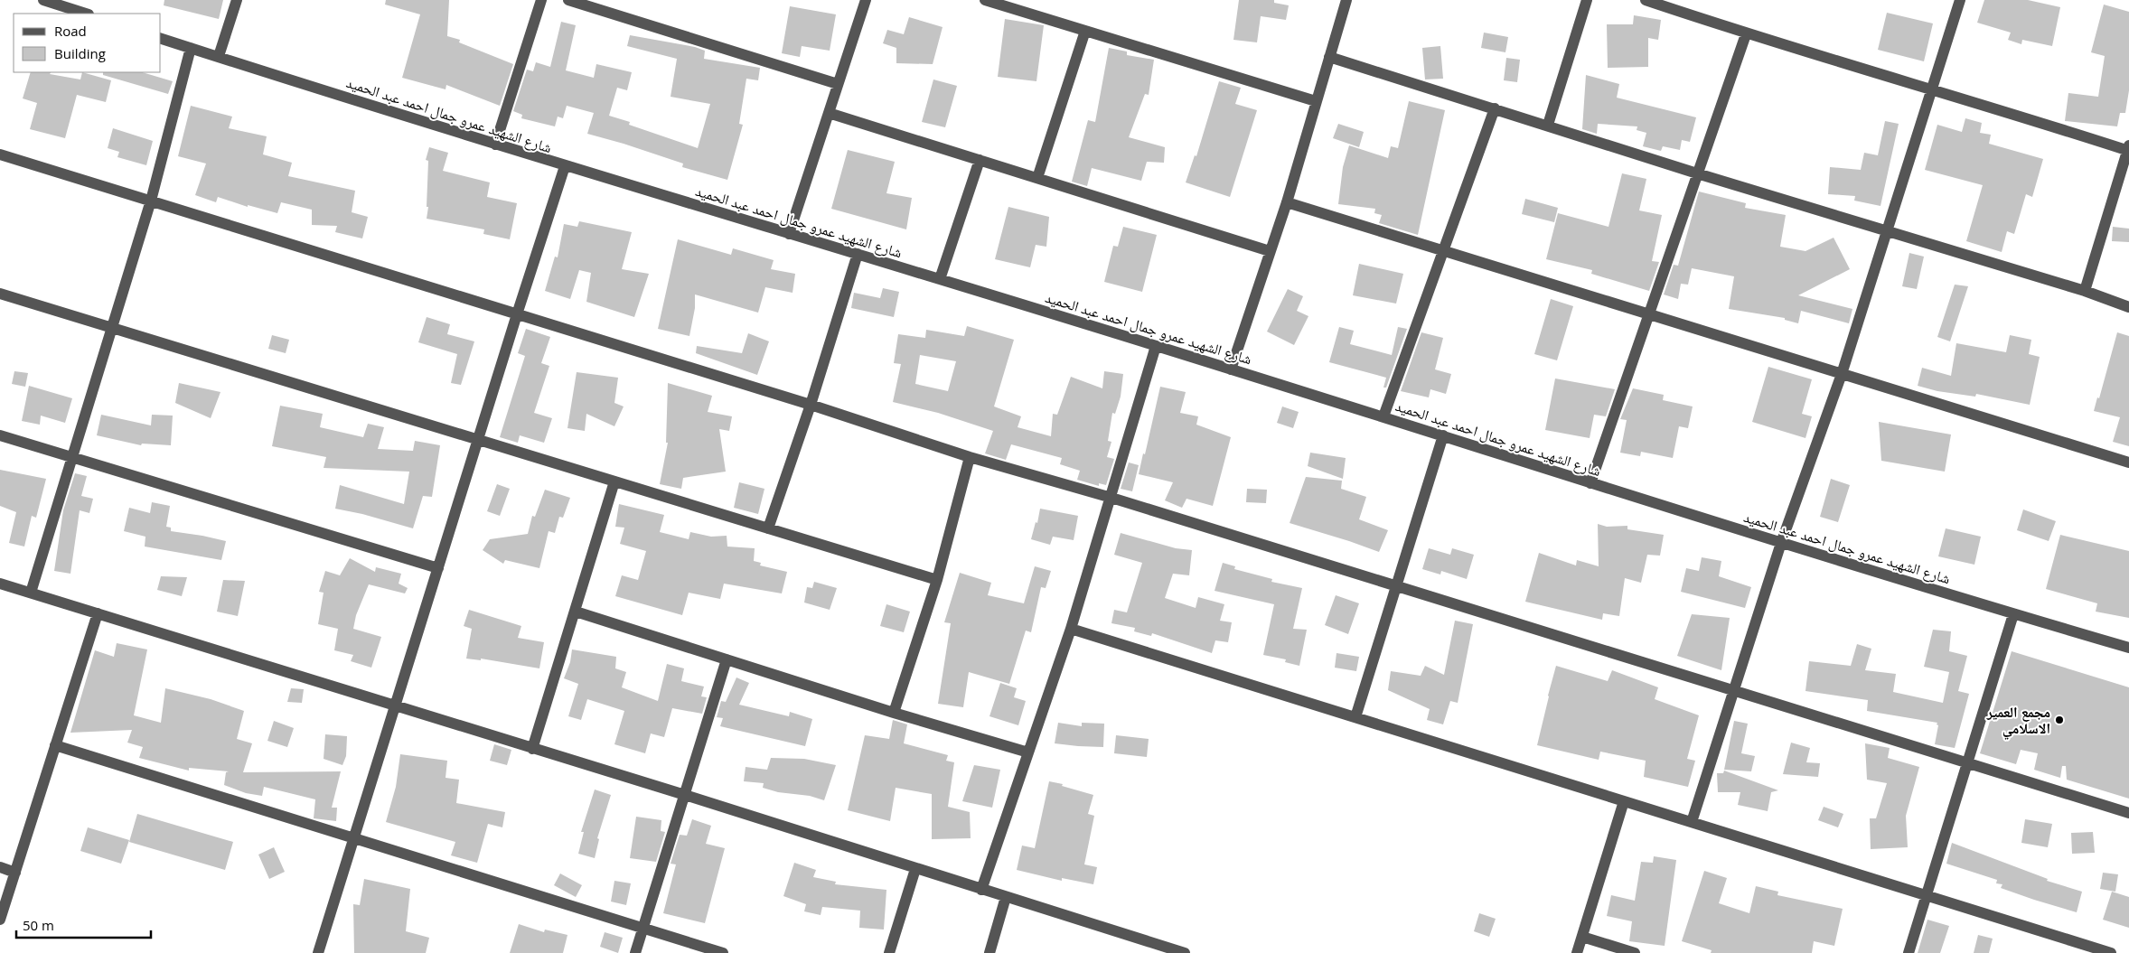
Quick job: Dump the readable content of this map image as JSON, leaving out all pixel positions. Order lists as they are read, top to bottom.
{
  "streets": {
    "street": ["شارع الشهيد عمرو جمال احمد عبد الحميد"]
  },
  "places": ["مجمع العمير الاسلامي"],
  "legend": ["Road", "Building"],
  "scale_bar": "50 m"
}
